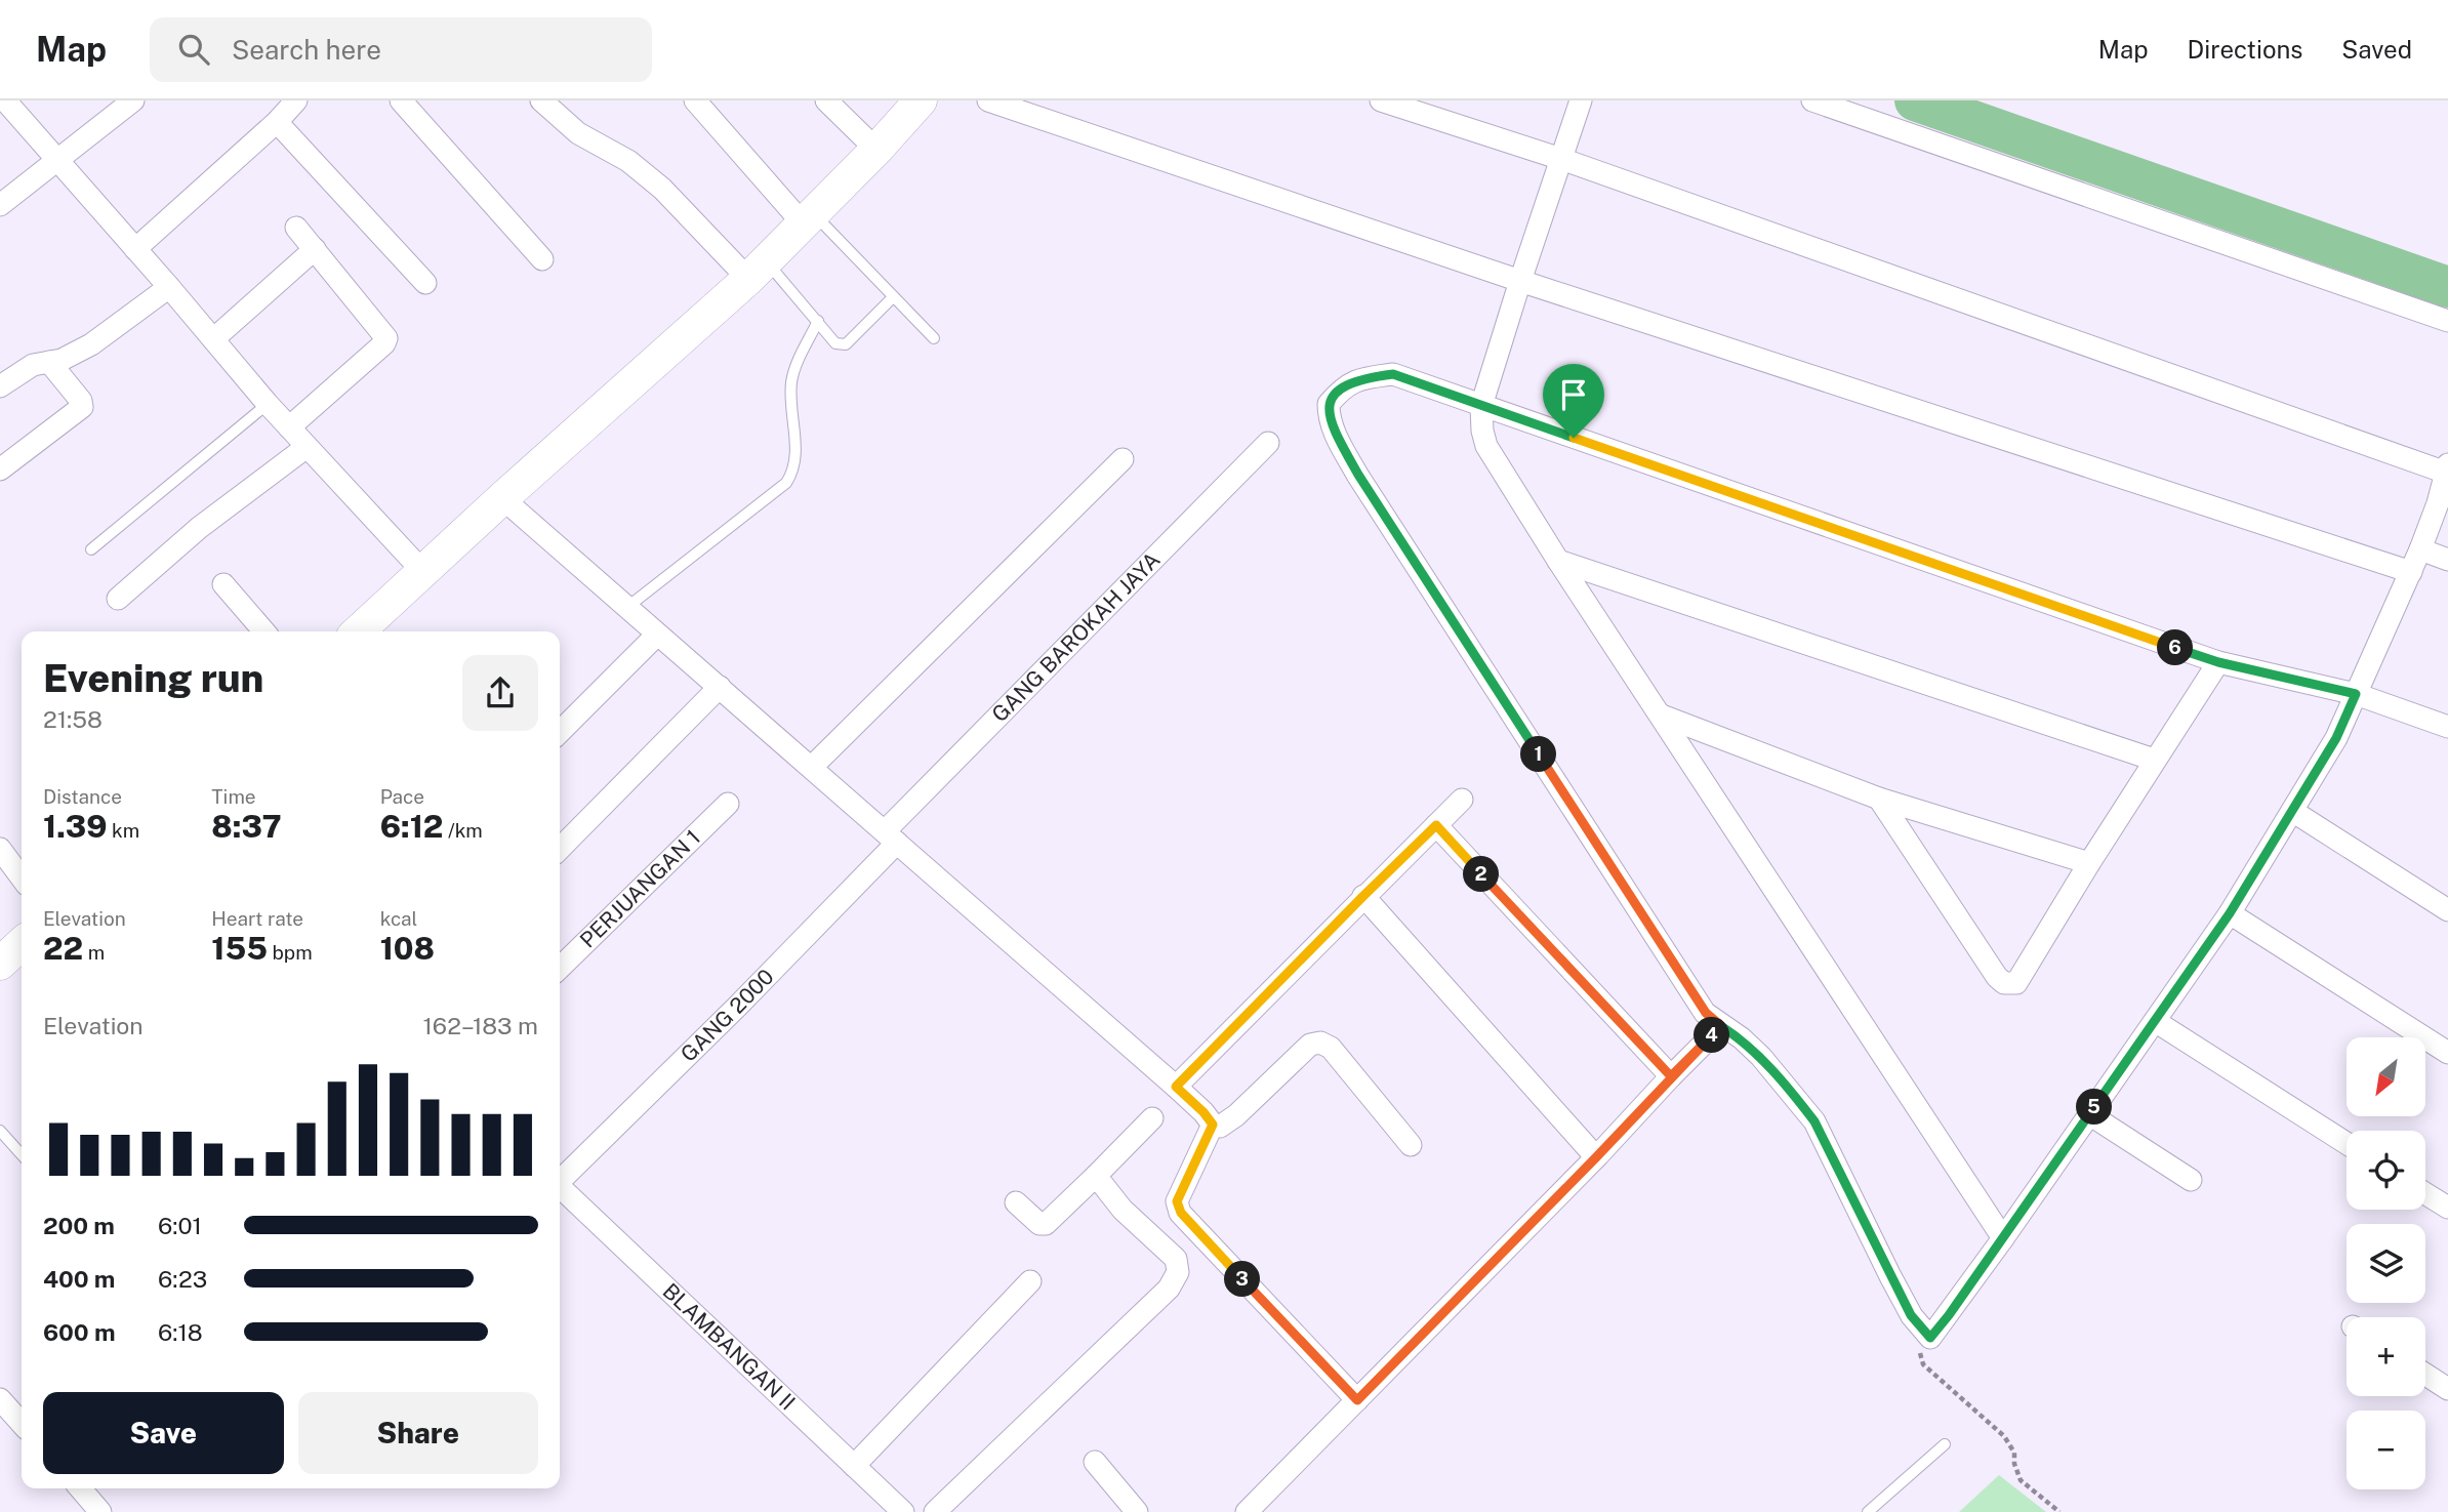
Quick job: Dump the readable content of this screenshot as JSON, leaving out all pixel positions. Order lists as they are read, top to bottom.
{
  "streets": {
    "street": [
      "GANG BAROKAH JAYA",
      "PERJUANGAN 1",
      "GANG 2000",
      "BLAMBANGAN II"
    ]
  },
  "crossings": [
    ["GANG BAROKAH JAYA", "GANG 2000"]
  ],
  "north": "bottom left",
  "page": {
    "header": "Map",
    "search": "Search here",
    "nav": ["Map", "Directions", "Saved"],
    "pins": [
      "6",
      "1",
      "2",
      "4",
      "5",
      "3"
    ],
    "heading": ["Evening run", "21:58"],
    "stats": [
      ["Distance", "1.39 km"],
      ["Time", "8:37"],
      ["Pace", "6:12 /km"],
      ["Elevation", "22 m"],
      ["Heart rate", "155 bpm"],
      ["kcal", "108"]
    ],
    "chart": ["Elevation", "162–183 m"],
    "map_buttons": ["+", "−"],
    "list": [
      {
        "name": "200 m",
        "note": "6:01"
      },
      {
        "name": "400 m",
        "note": "6:23"
      },
      {
        "name": "600 m",
        "note": "6:18"
      }
    ],
    "buttons": ["Save", "Share"]
  }
}
